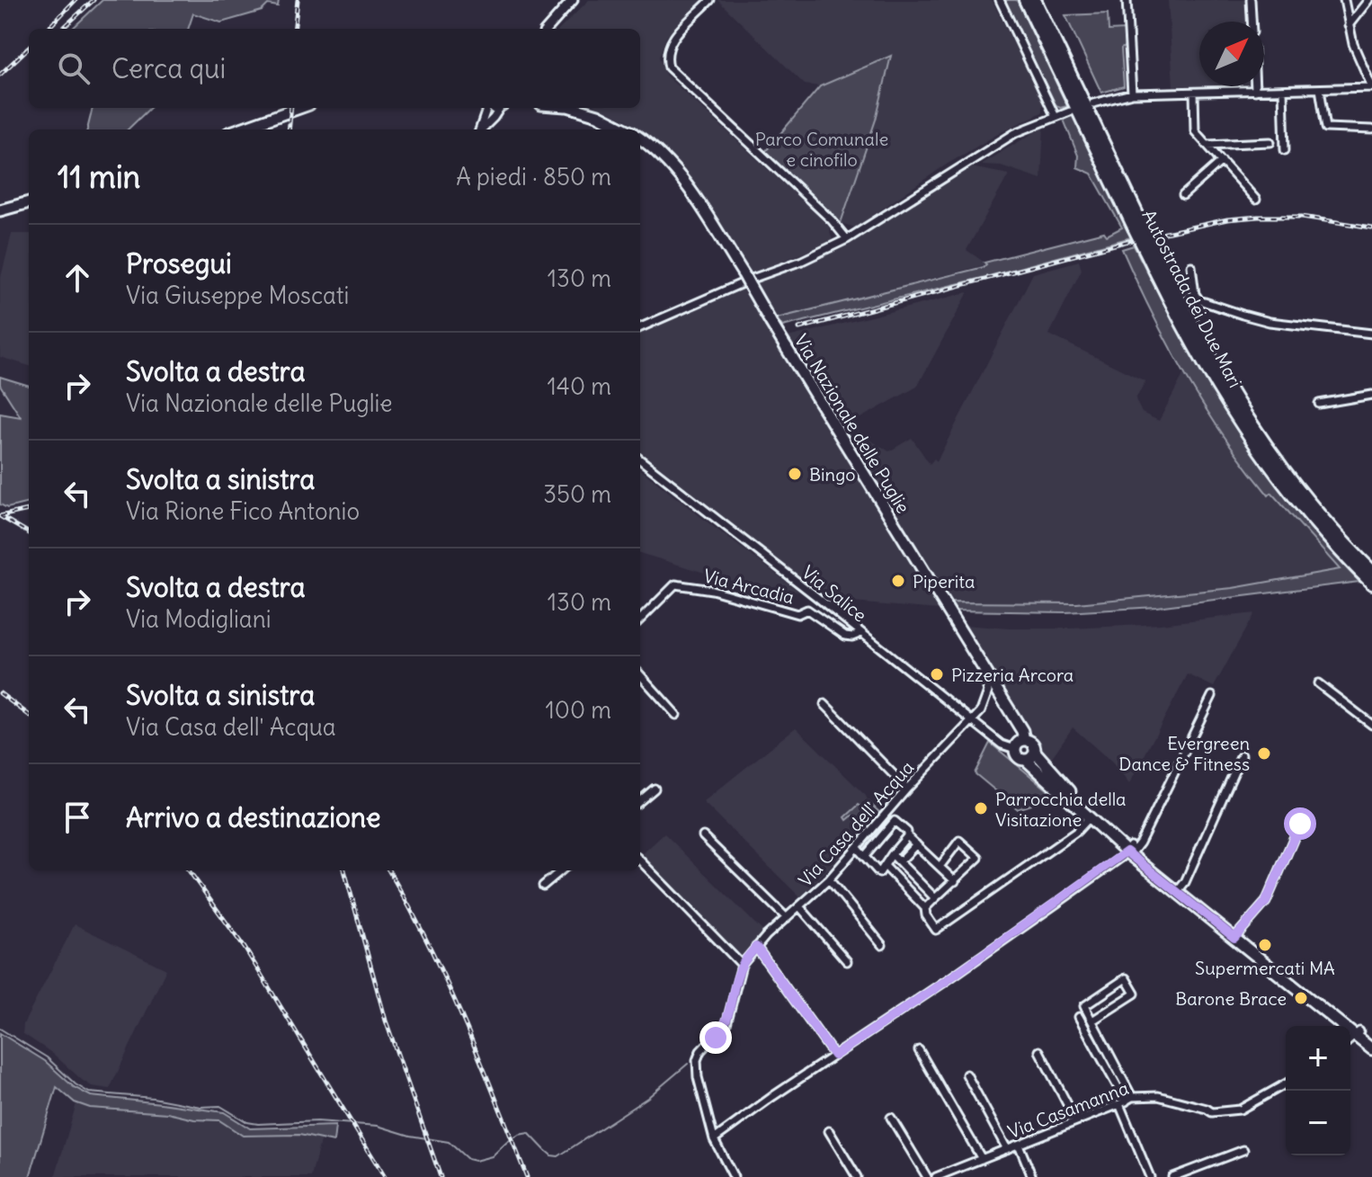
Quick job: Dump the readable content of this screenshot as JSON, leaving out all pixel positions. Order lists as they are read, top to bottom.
{
  "streets": {
    "highway": ["Autostrada dei Due Mari"],
    "main road": ["Via Nazionale delle Puglie"],
    "street": [
      "Via Arcadia",
      "Via Salice",
      "Via Casa dell' Acqua",
      "Via Casamanna"
    ]
  },
  "crossings": [
    ["Via Nazionale delle Puglie", "Via Salice"],
    ["Via Nazionale delle Puglie", "Via Casa dell' Acqua"],
    ["Via Arcadia", "Via Salice"],
    ["Via Salice", "Via Casa dell' Acqua"]
  ],
  "parks": ["Parco Comunale e cinofilo"],
  "places": [
    "Bingo",
    "Piperita",
    "Pizzeria Arcora",
    "Evergreen Dance & Fitness",
    "Parrocchia della Visitazione",
    "Supermercati MA",
    "Barone Brace"
  ],
  "north": "top right",
  "page": {
    "search": "Cerca qui",
    "heading": ["11 min", "A piedi · 850 m"],
    "list": [
      ["Prosegui", "Via Giuseppe Moscati", "130 m"],
      ["Svolta a destra", "Via Nazionale delle Puglie", "140 m"],
      ["Svolta a sinistra", "Via Rione Fico Antonio", "350 m"],
      ["Svolta a destra", "Via Modigliani", "130 m"],
      ["Svolta a sinistra", "Via Casa dell' Acqua", "100 m"],
      "Arrivo a destinazione"
    ],
    "map_buttons": ["+", "−"]
  }
}
